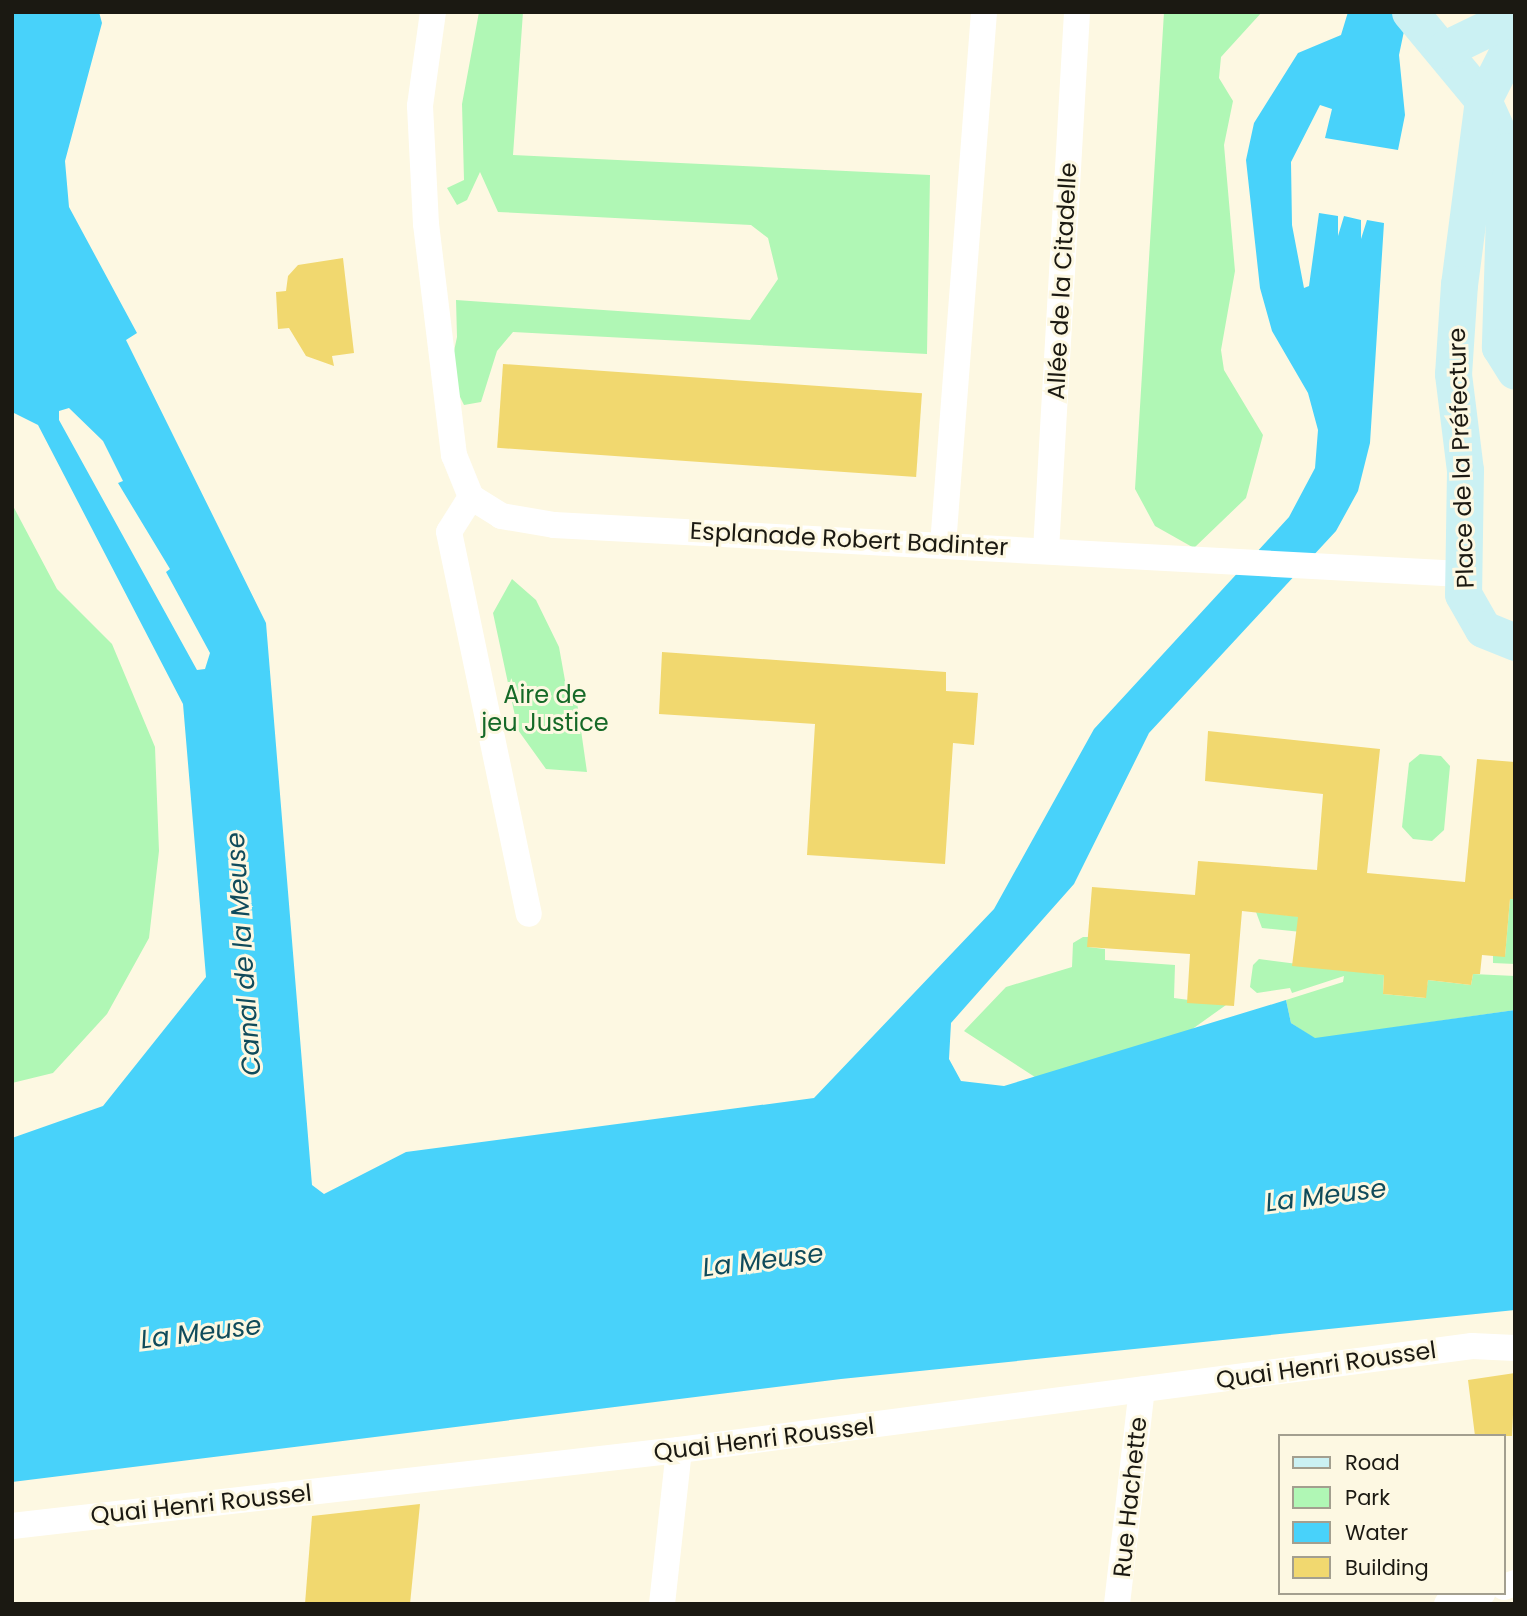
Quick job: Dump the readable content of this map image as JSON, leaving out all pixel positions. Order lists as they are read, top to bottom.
{
  "streets": {
    "main road": ["Place de la Préfecture"],
    "street": [
      "Allée de la Citadelle",
      "Esplanade Robert Badinter",
      "Quai Henri Roussel",
      "Rue Hachette"
    ]
  },
  "crossings": [
    ["Allée de la Citadelle", "Esplanade Robert Badinter"],
    ["Place de la Préfecture", "Esplanade Robert Badinter"],
    ["Quai Henri Roussel", "Rue Hachette"]
  ],
  "water": ["Canal de la Meuse", "La Meuse"],
  "parks": ["Aire de jeu Justice"],
  "legend": [
    "Road",
    "Park",
    "Water",
    "Building"
  ]
}
